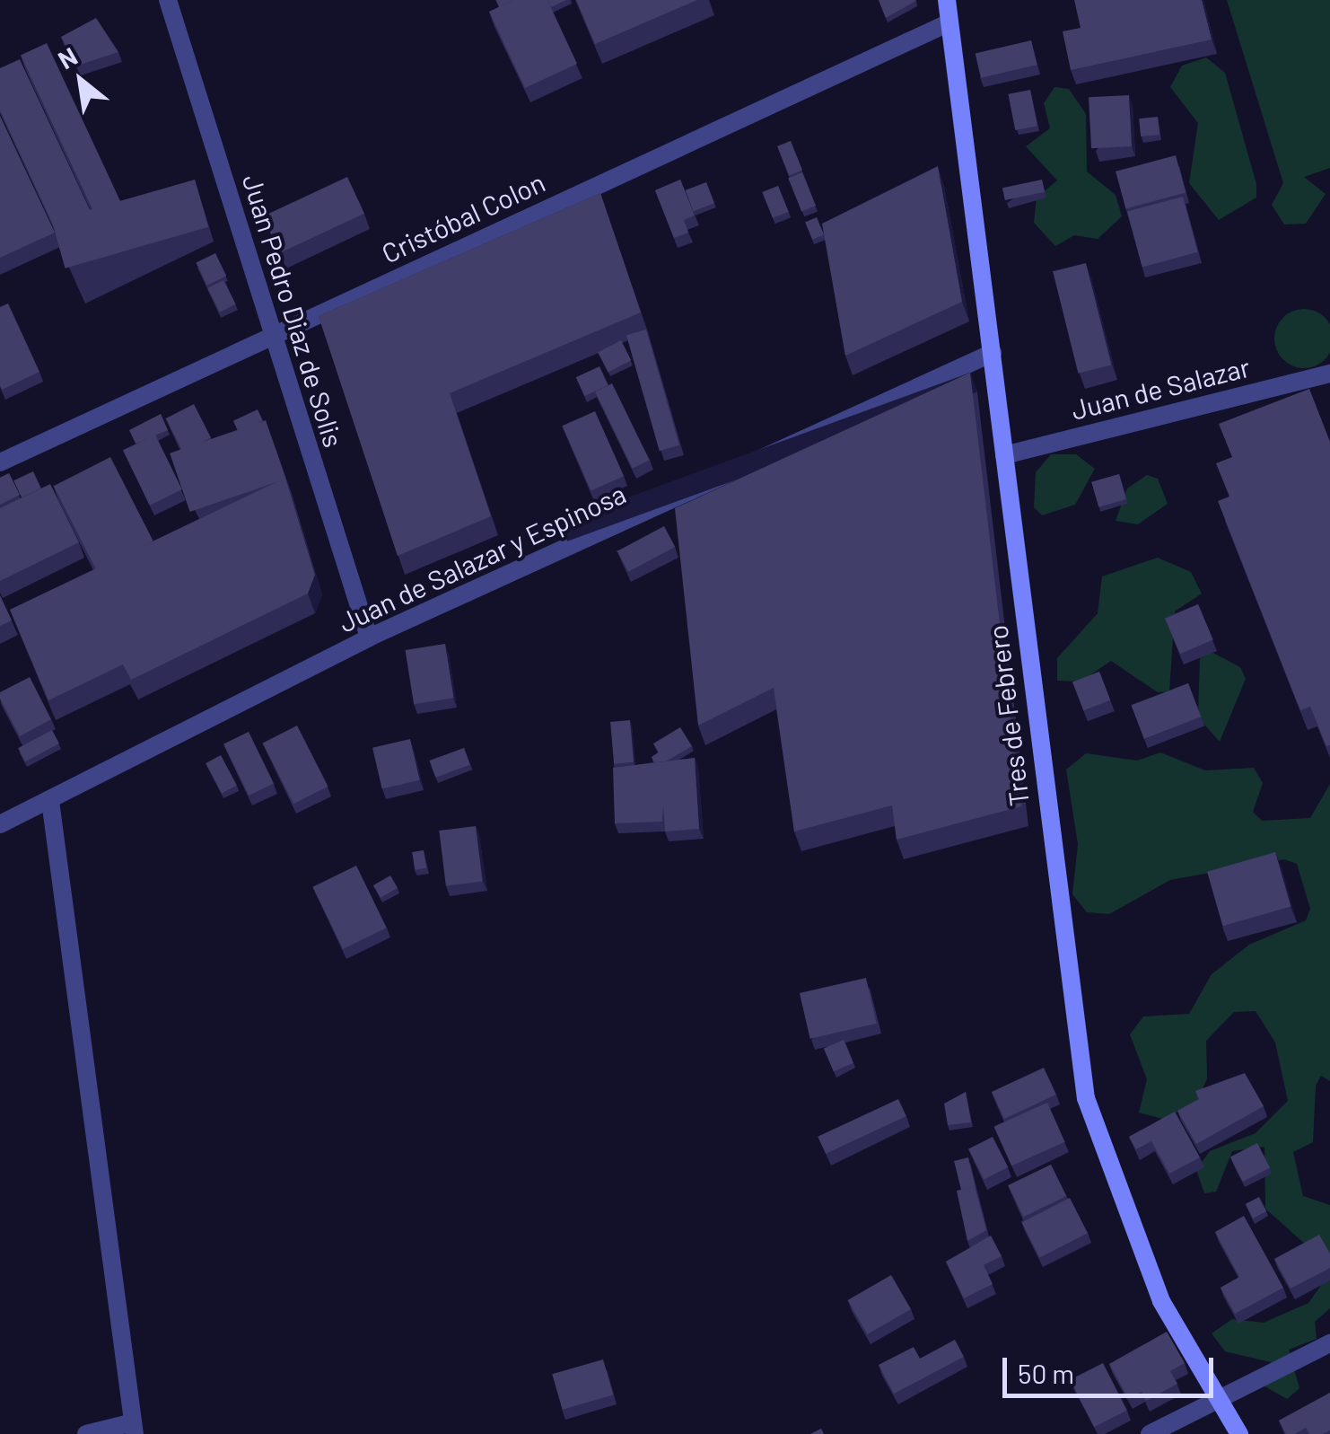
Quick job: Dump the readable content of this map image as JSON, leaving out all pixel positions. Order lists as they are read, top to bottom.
{
  "streets": {
    "street": [
      "Cristóbal Colon",
      "Juan Pedro Diaz de Solis",
      "Juan de Salazar",
      "Juan de Salazar y Espinosa",
      "Tres de Febrero"
    ]
  },
  "crossings": [
    ["Cristóbal Colon", "Juan Pedro Diaz de Solis"],
    ["Cristóbal Colon", "Tres de Febrero"],
    ["Juan Pedro Diaz de Solis", "Juan de Salazar y Espinosa"],
    ["Juan de Salazar", "Tres de Febrero"],
    ["Juan de Salazar y Espinosa", "Tres de Febrero"]
  ],
  "scale_bar": "50 m",
  "north": "top left"
}
